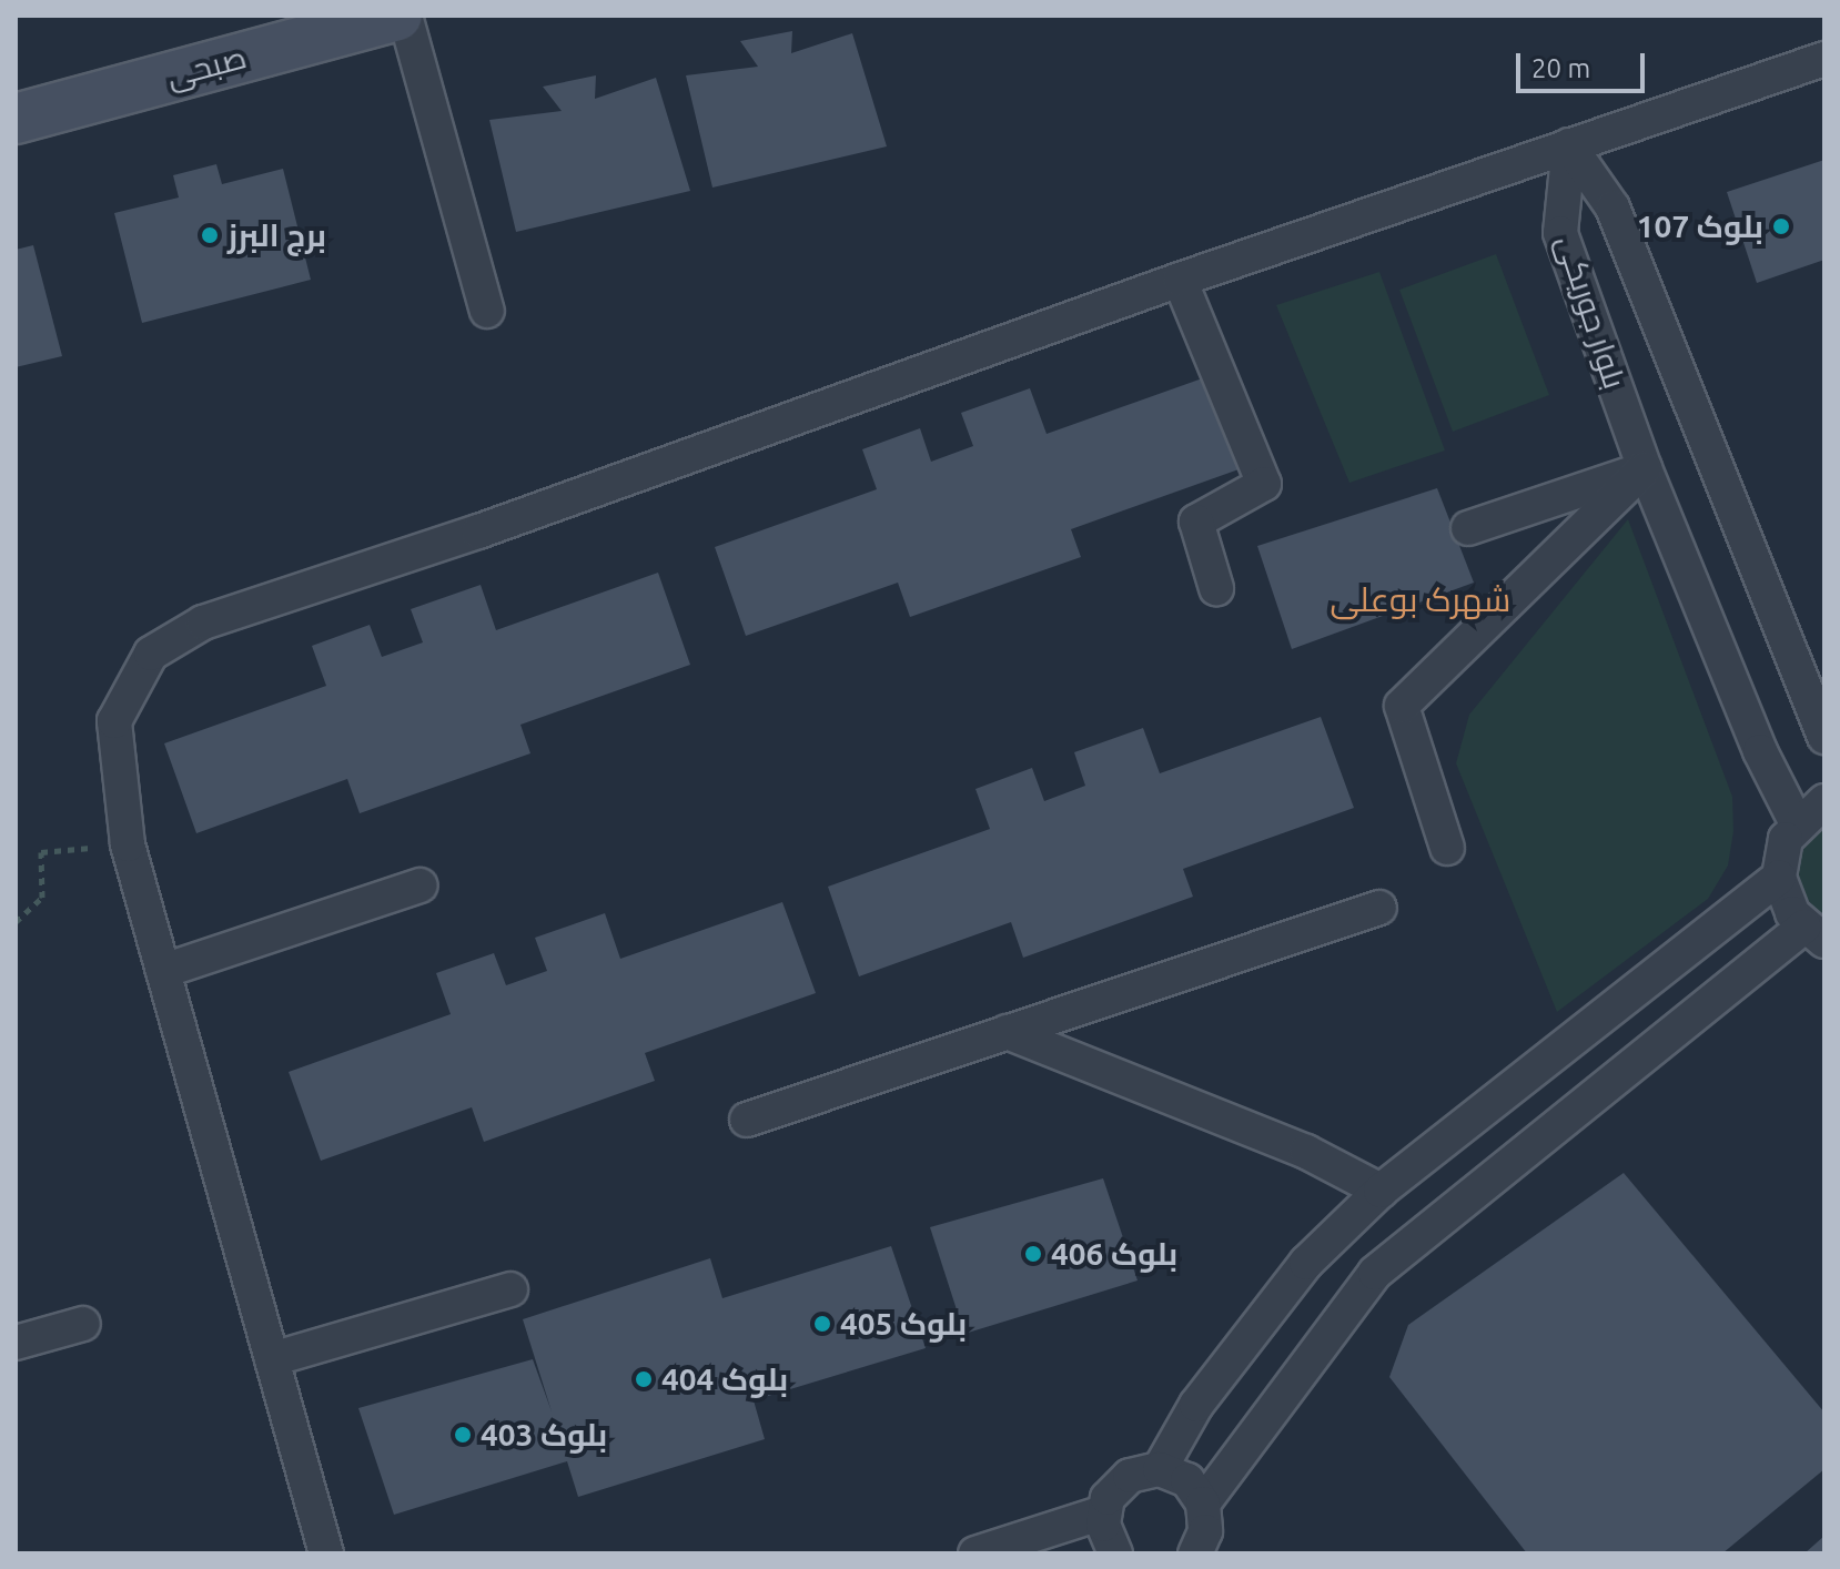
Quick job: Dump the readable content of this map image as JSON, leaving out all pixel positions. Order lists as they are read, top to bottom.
{
  "streets": {
    "street": ["صبحی", "بلوار جوریکی"]
  },
  "districts": ["شهرک بوعلی"],
  "places": [
    "بلوک 107",
    "برج البرز",
    "بلوک 406",
    "بلوک 405",
    "بلوک 404",
    "بلوک 403"
  ],
  "scale_bar": "20 m"
}
